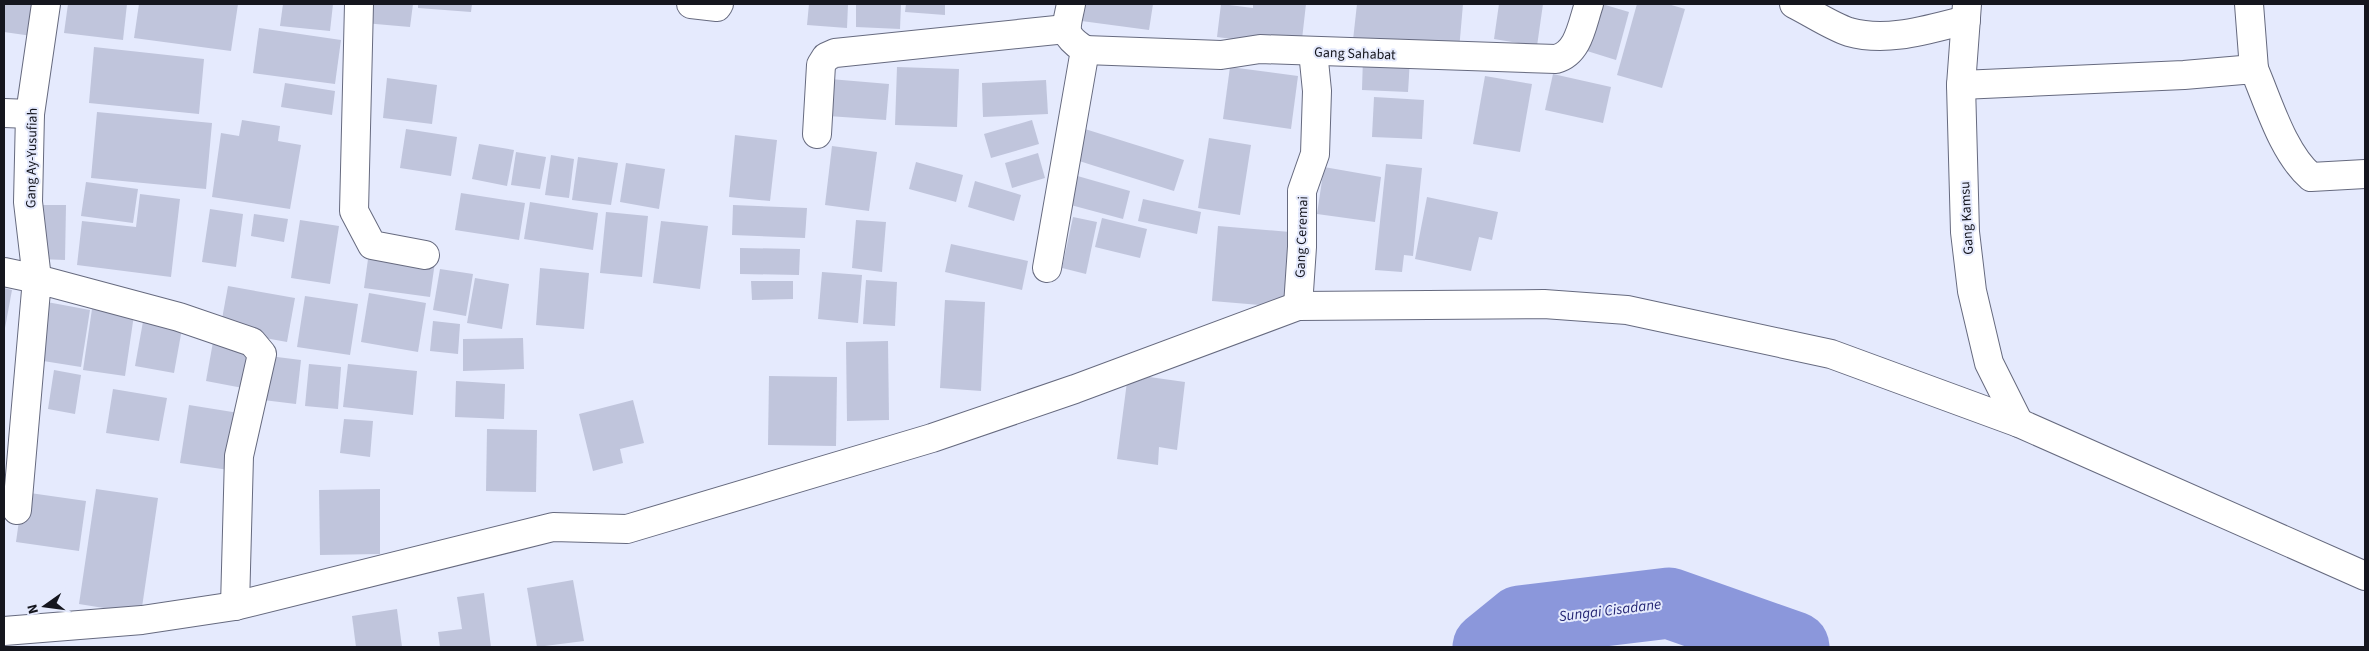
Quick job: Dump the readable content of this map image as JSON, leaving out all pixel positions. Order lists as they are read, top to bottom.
{
  "streets": {
    "street": [
      "Gang Sahabat",
      "Gang Ay-Yusufiah",
      "Gang Kamsu",
      "Gang Ceremai"
    ]
  },
  "crossings": [
    ["Gang Sahabat", "Gang Ceremai"]
  ],
  "water": ["Sungai Cisadane"],
  "north": "left"
}
